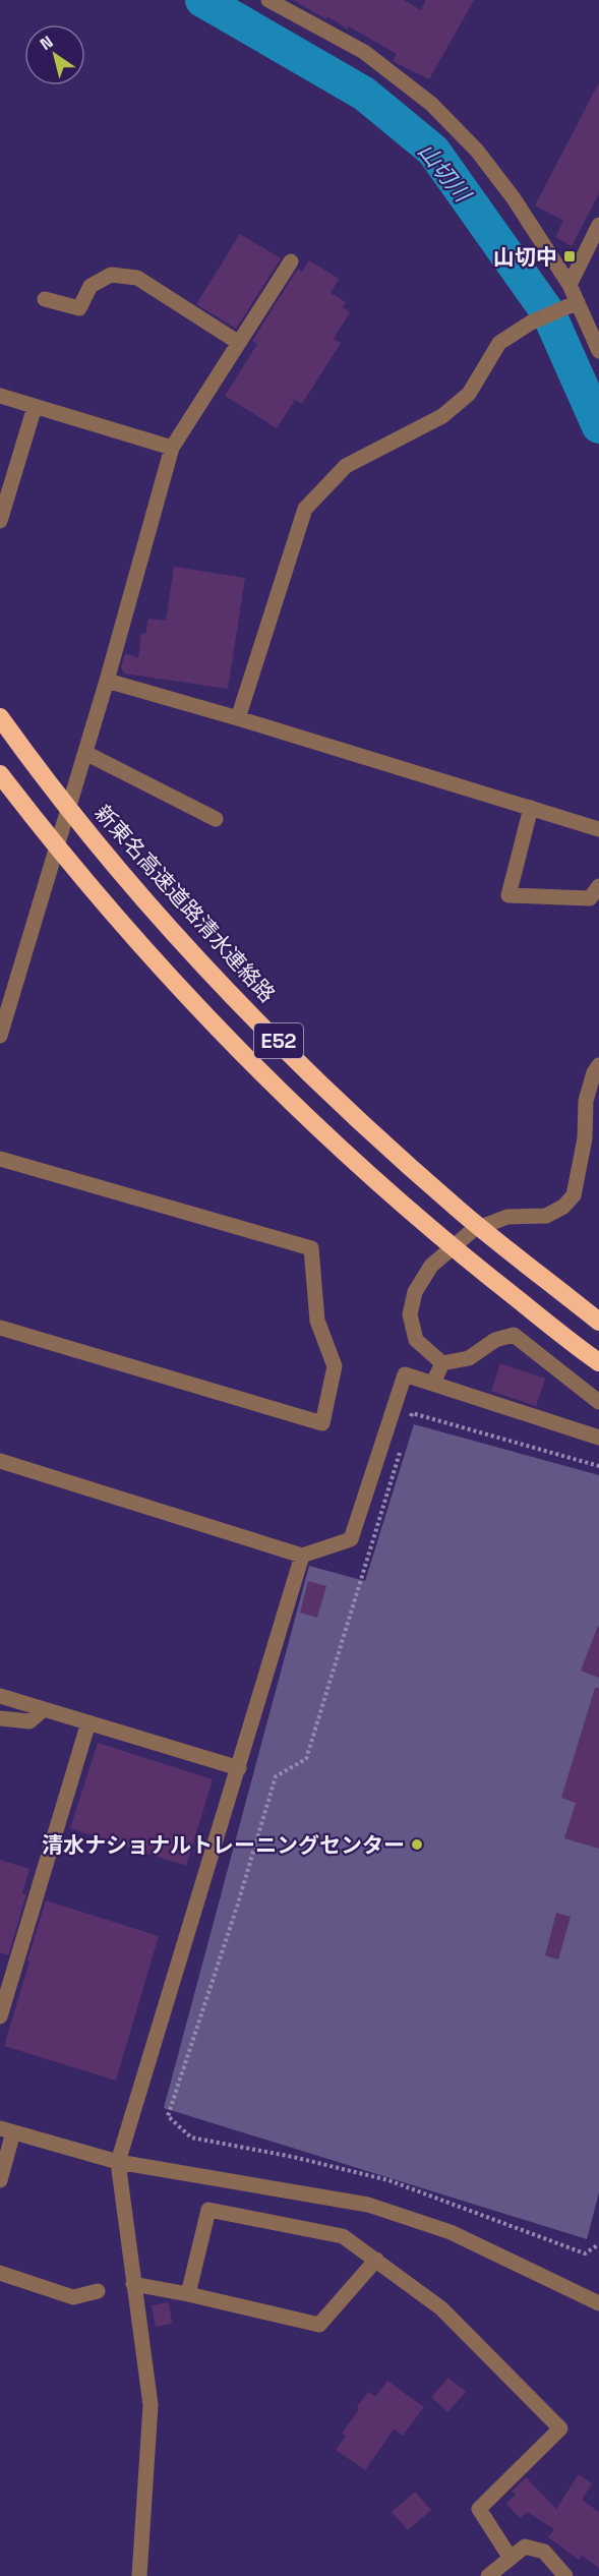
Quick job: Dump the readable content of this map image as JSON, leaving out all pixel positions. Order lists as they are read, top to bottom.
{
  "streets": {
    "highway": ["新東名高速道路清水連絡路", "E52"]
  },
  "water": ["山切川"],
  "places": {
    "transit": ["山切中"],
    "other": ["清水ナショナルトレーニングセンター"]
  },
  "north": "top left"
}
